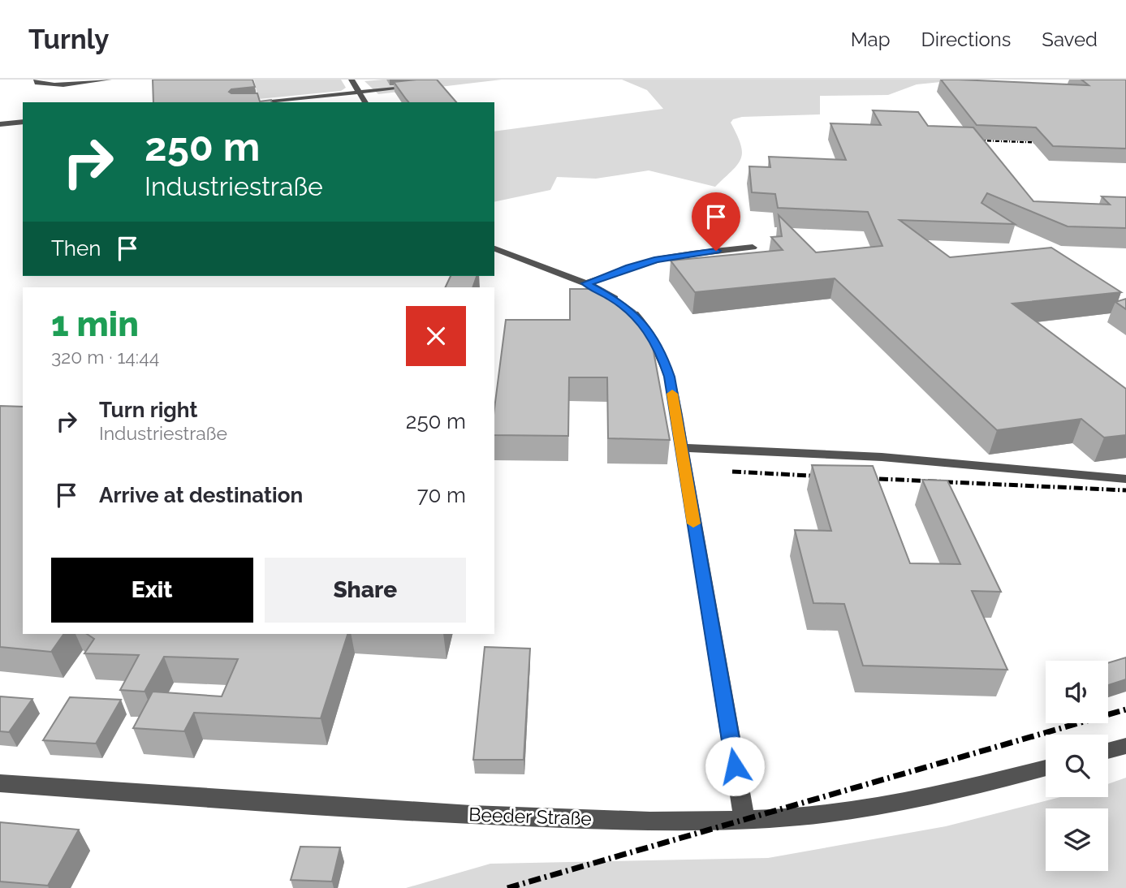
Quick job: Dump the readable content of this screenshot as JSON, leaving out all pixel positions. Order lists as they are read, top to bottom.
{
  "streets": {
    "street": ["Beeder Straße"]
  },
  "page": {
    "header": "Turnly",
    "nav": ["Map", "Directions", "Saved"],
    "turn": ["250 m", "Industriestraße"],
    "then": "Then",
    "heading": ["1 min", "320 m · 14:44"],
    "list": [
      {
        "name": "Turn right",
        "note": "Industriestraße",
        "value": "250 m"
      },
      {
        "name": "Arrive at destination",
        "value": "70 m"
      }
    ],
    "buttons": ["Exit", "Share"]
  }
}
